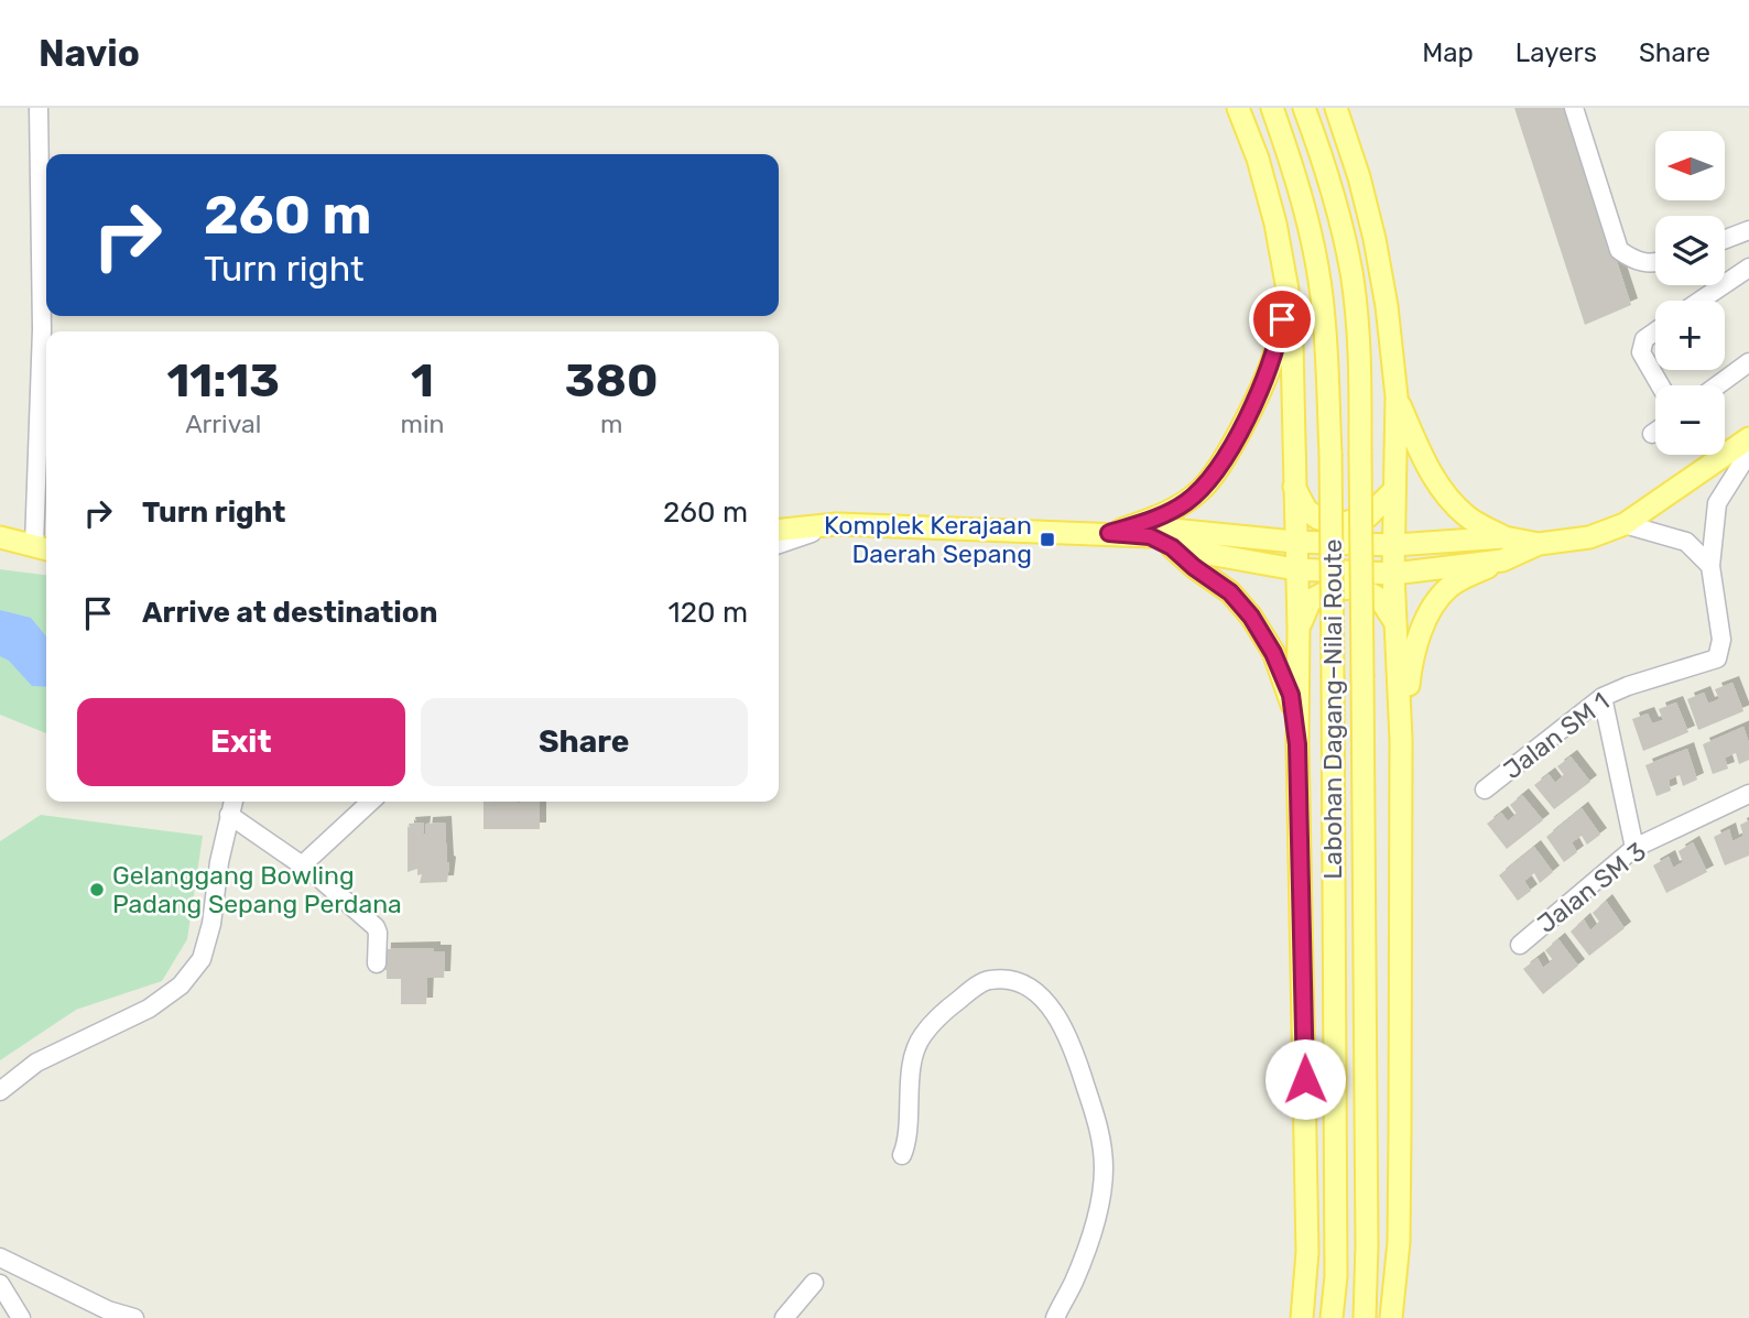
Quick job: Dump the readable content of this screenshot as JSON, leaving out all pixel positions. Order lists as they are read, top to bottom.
{
  "streets": {
    "main road": ["Labohan Dagang–Nilai Route"],
    "street": ["Jalan SM 1", "Jalan SM 3"]
  },
  "places": {
    "transit": ["Komplek Kerajaan Daerah Sepang"],
    "other": ["Gelanggang Bowling Padang Sepang Perdana"]
  },
  "north": "left",
  "page": {
    "header": "Navio",
    "nav": ["Map", "Layers", "Share"],
    "map_buttons": ["+", "−"],
    "turn": ["260 m", "Turn right"],
    "eta": [
      "11:13",
      "Arrival",
      "1",
      "min",
      "380",
      "m"
    ],
    "list": [
      {
        "name": "Turn right",
        "value": "260 m"
      },
      {
        "name": "Arrive at destination",
        "value": "120 m"
      }
    ],
    "buttons": ["Exit", "Share"]
  }
}
